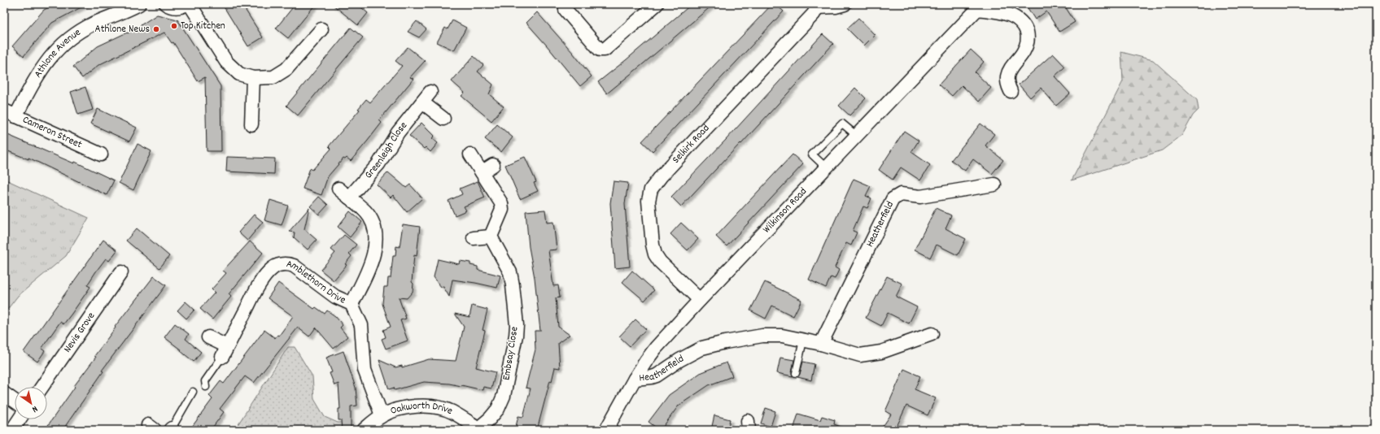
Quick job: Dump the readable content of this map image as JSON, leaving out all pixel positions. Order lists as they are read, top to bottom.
{
  "streets": {
    "street": [
      "Athlone Avenue",
      "Cameron Street",
      "Selkirk Road",
      "Greenleigh Close",
      "Wilkinson Road",
      "Heatherfield",
      "Amblethorn Drive",
      "Nevis Grove",
      "Embsay Close",
      "Oakworth Drive"
    ]
  },
  "crossings": [
    ["Athlone Avenue", "Cameron Street"],
    ["Selkirk Road", "Wilkinson Road"],
    ["Wilkinson Road", "Heatherfield"],
    ["Amblethorn Drive", "Oakworth Drive"],
    ["Embsay Close", "Oakworth Drive"]
  ],
  "places": ["Top Kitchen", "Athlone News"],
  "north": "bottom right"
}
